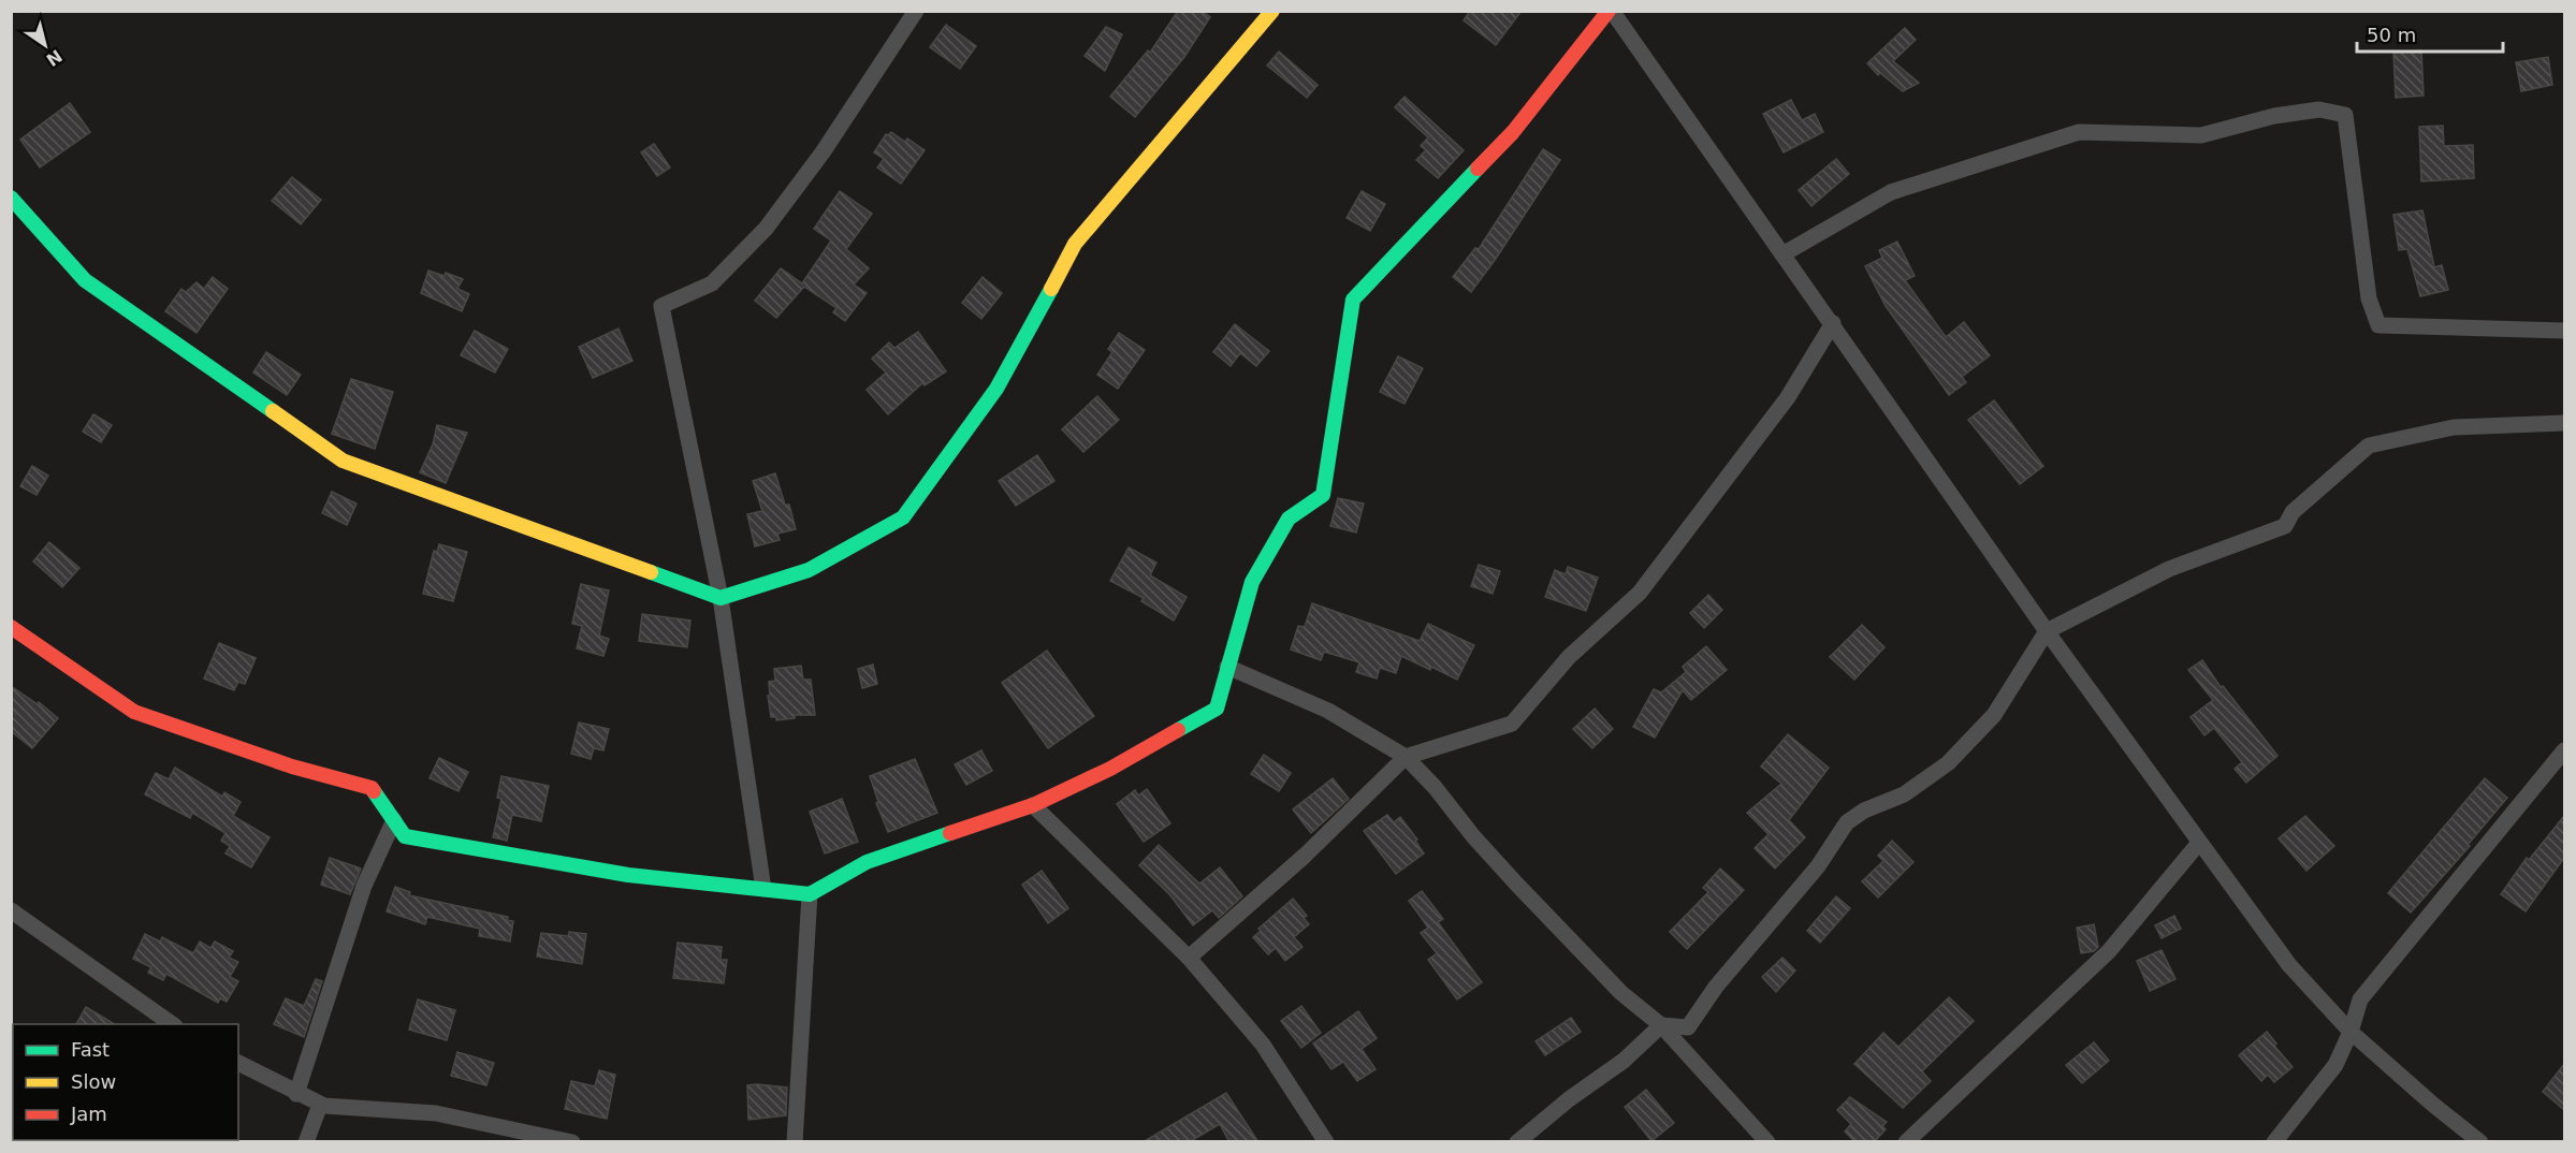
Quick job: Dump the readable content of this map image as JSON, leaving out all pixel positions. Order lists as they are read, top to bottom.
{
  "legend": ["Fast", "Slow", "Jam"],
  "scale_bar": "50 m",
  "north": "bottom right"
}
